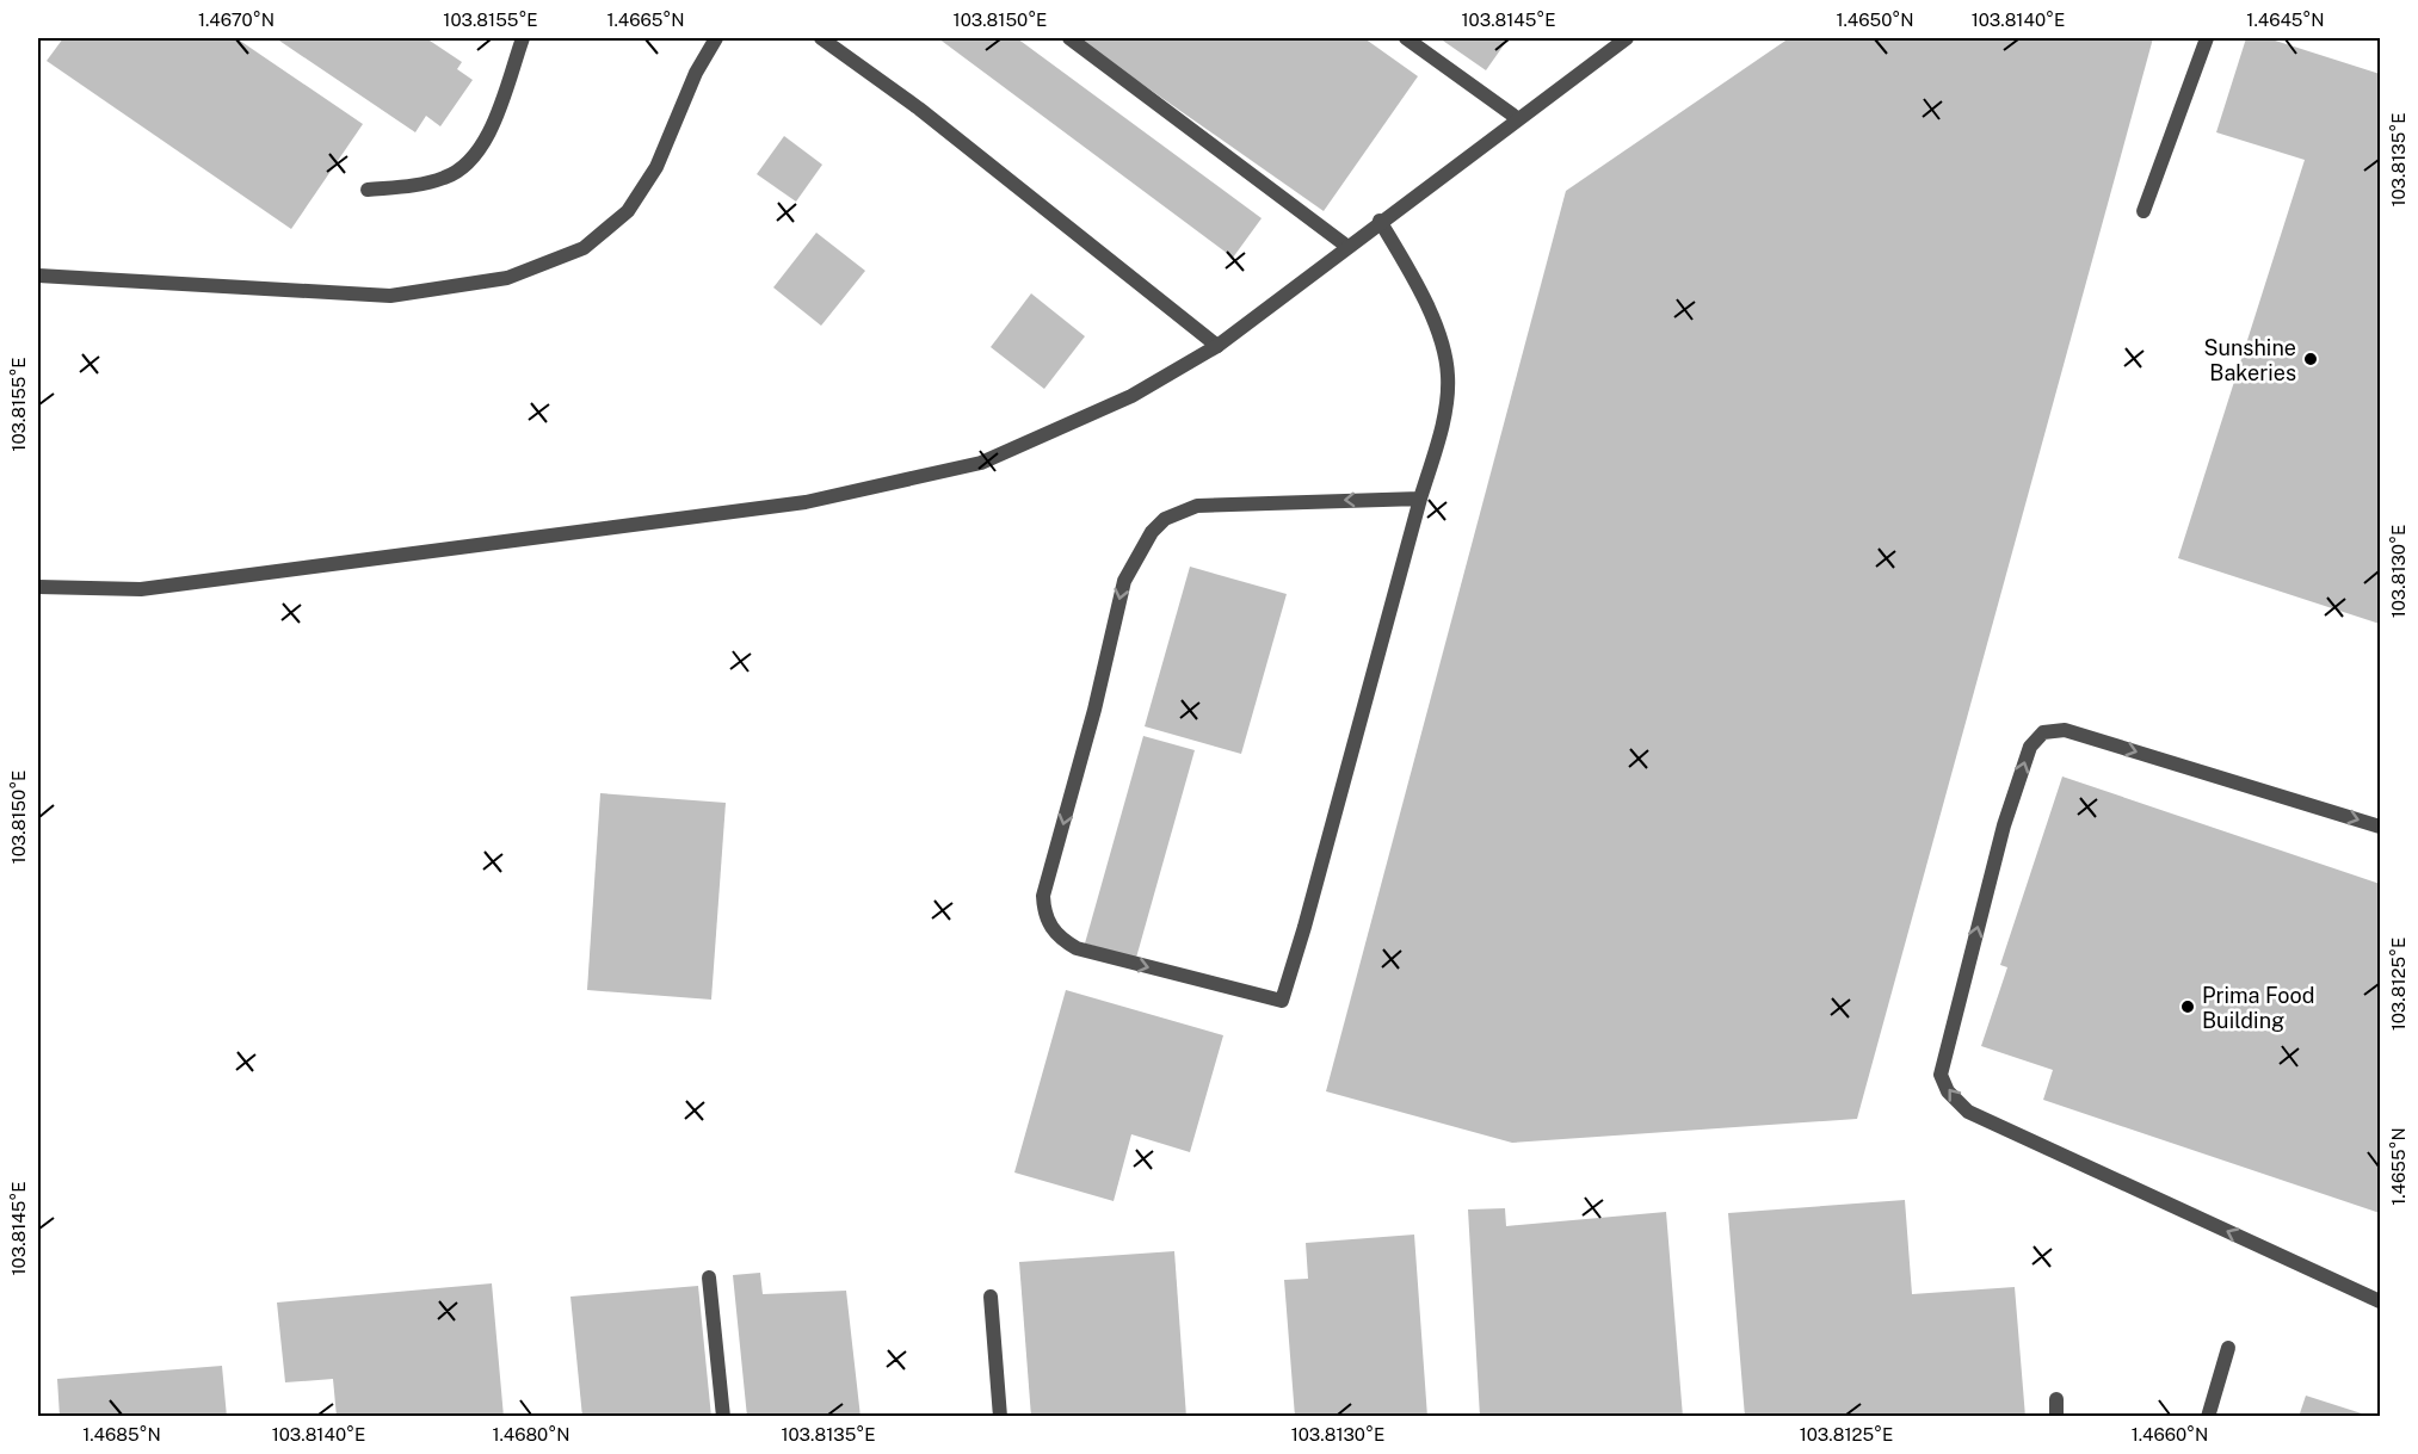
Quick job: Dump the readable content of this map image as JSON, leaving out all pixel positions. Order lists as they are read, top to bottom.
{
  "places": ["Sunshine Bakeries", "Prima Food Building"],
  "coordinates": [
    "1.4670°N",
    "103.8155°E",
    "1.4665°N",
    "103.8150°E",
    "103.8145°E",
    "1.4650°N",
    "103.8140°E",
    "1.4645°N",
    "103.8135°E",
    "103.8130°E",
    "103.8125°E",
    "1.4655°N",
    "1.4685°N",
    "1.4680°N",
    "1.4660°N"
  ]
}
